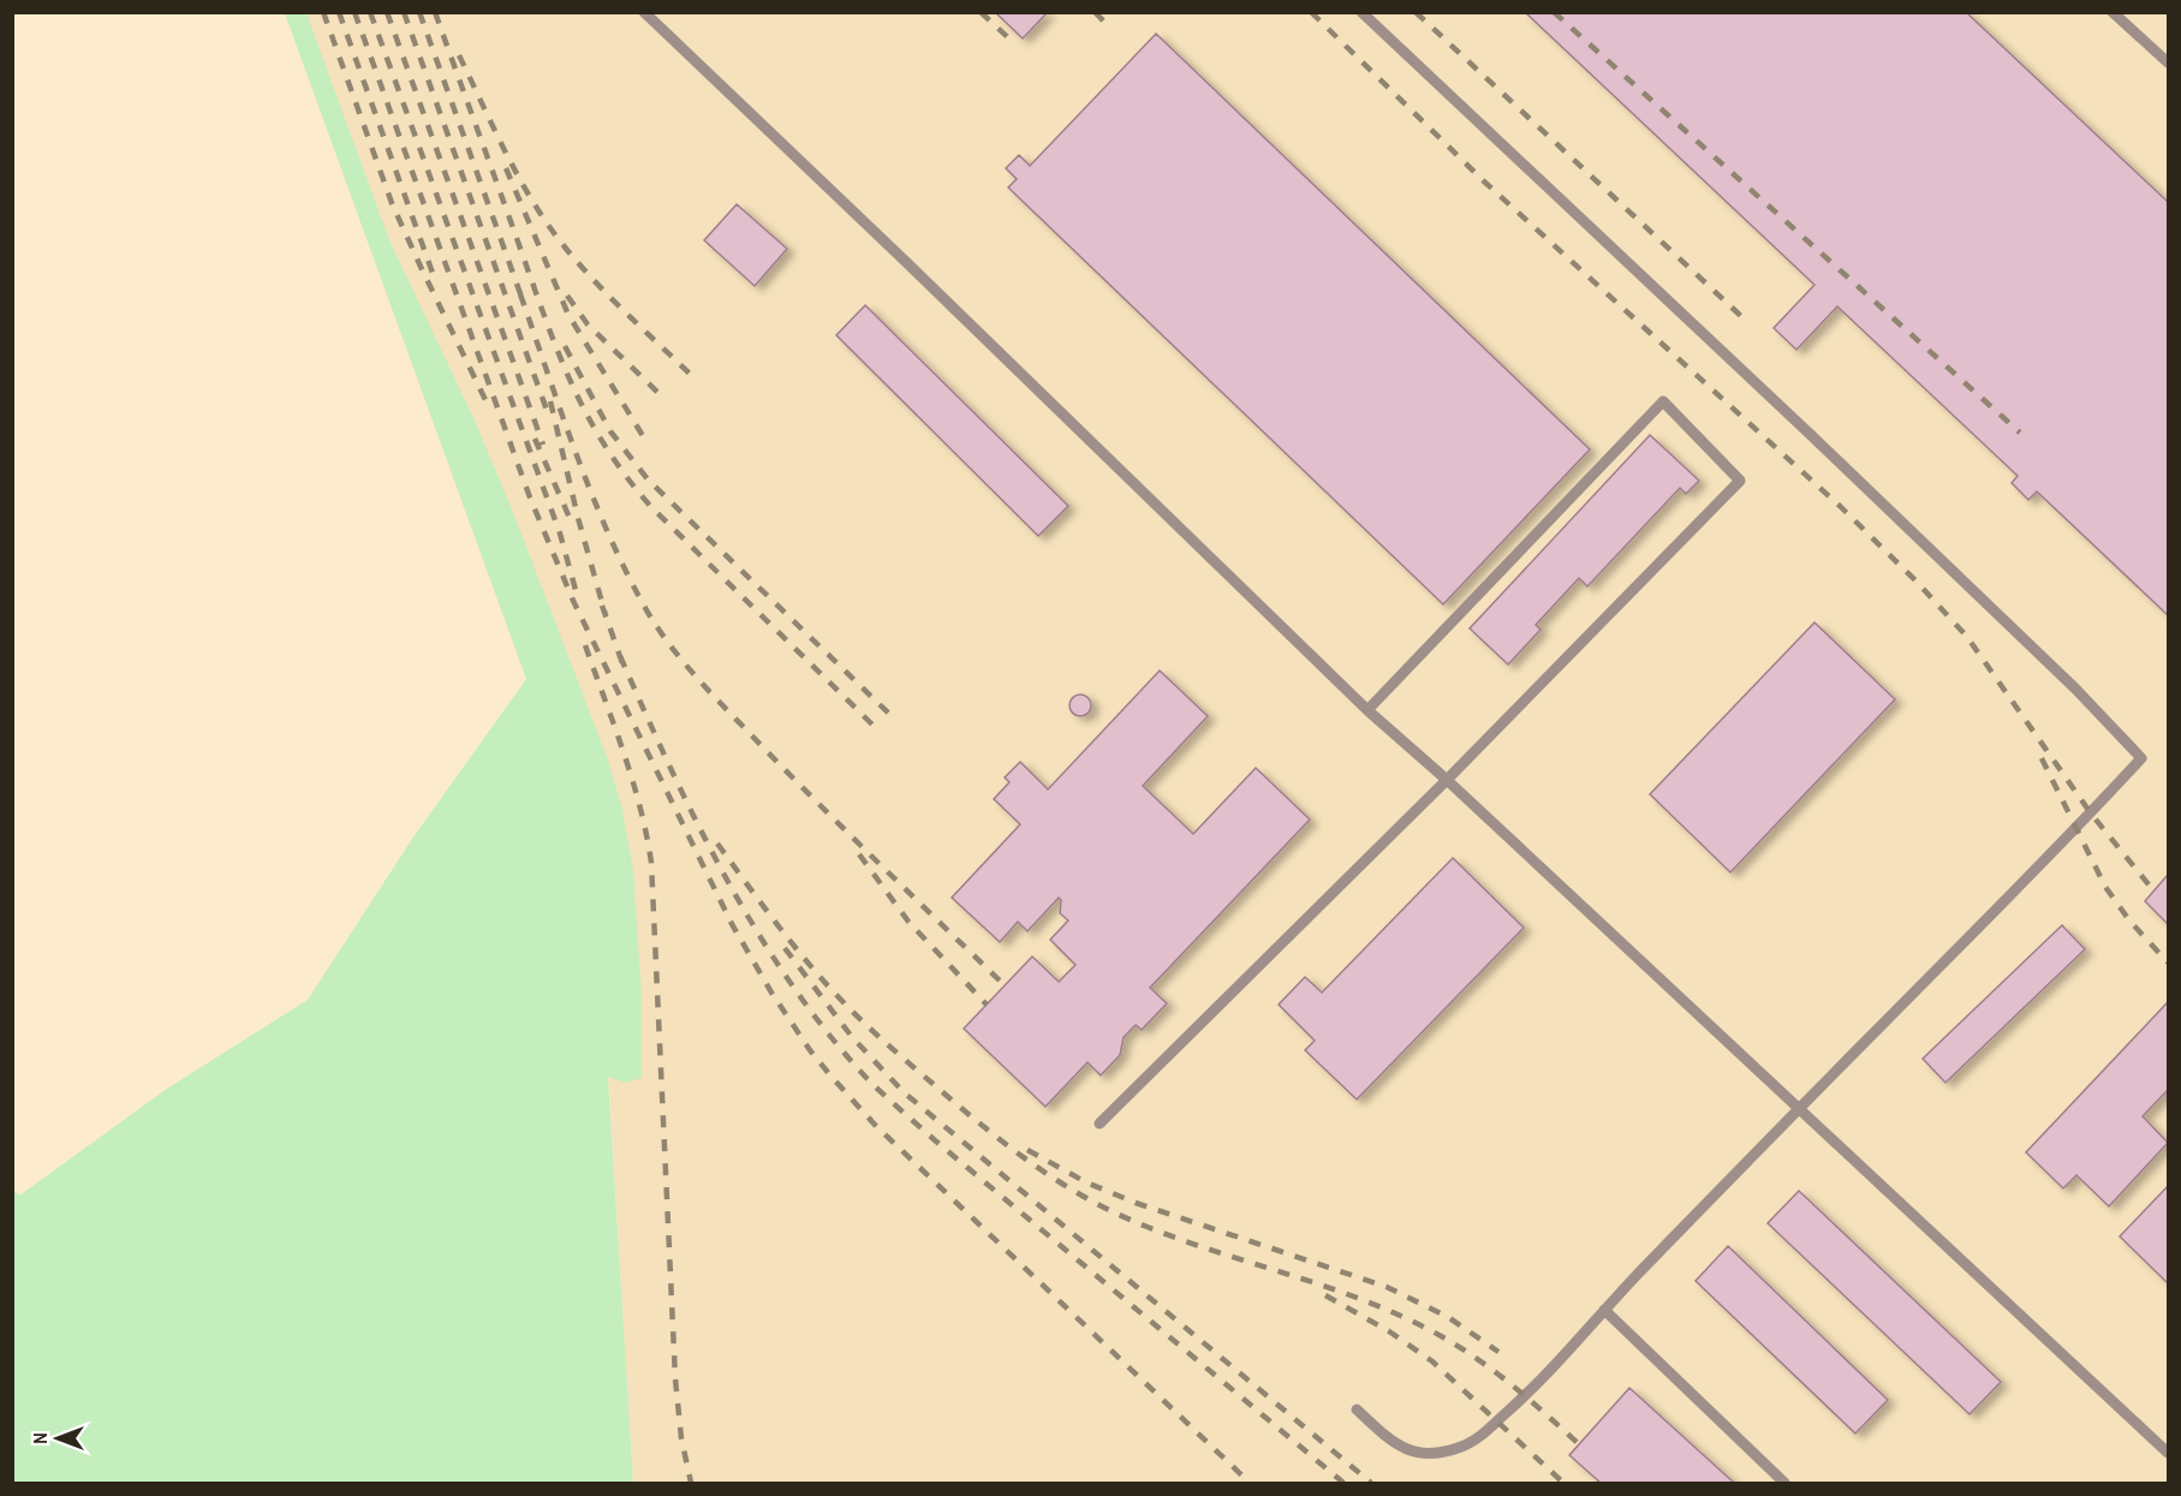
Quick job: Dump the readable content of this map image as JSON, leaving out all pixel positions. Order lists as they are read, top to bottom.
{
  "north": "left"
}
